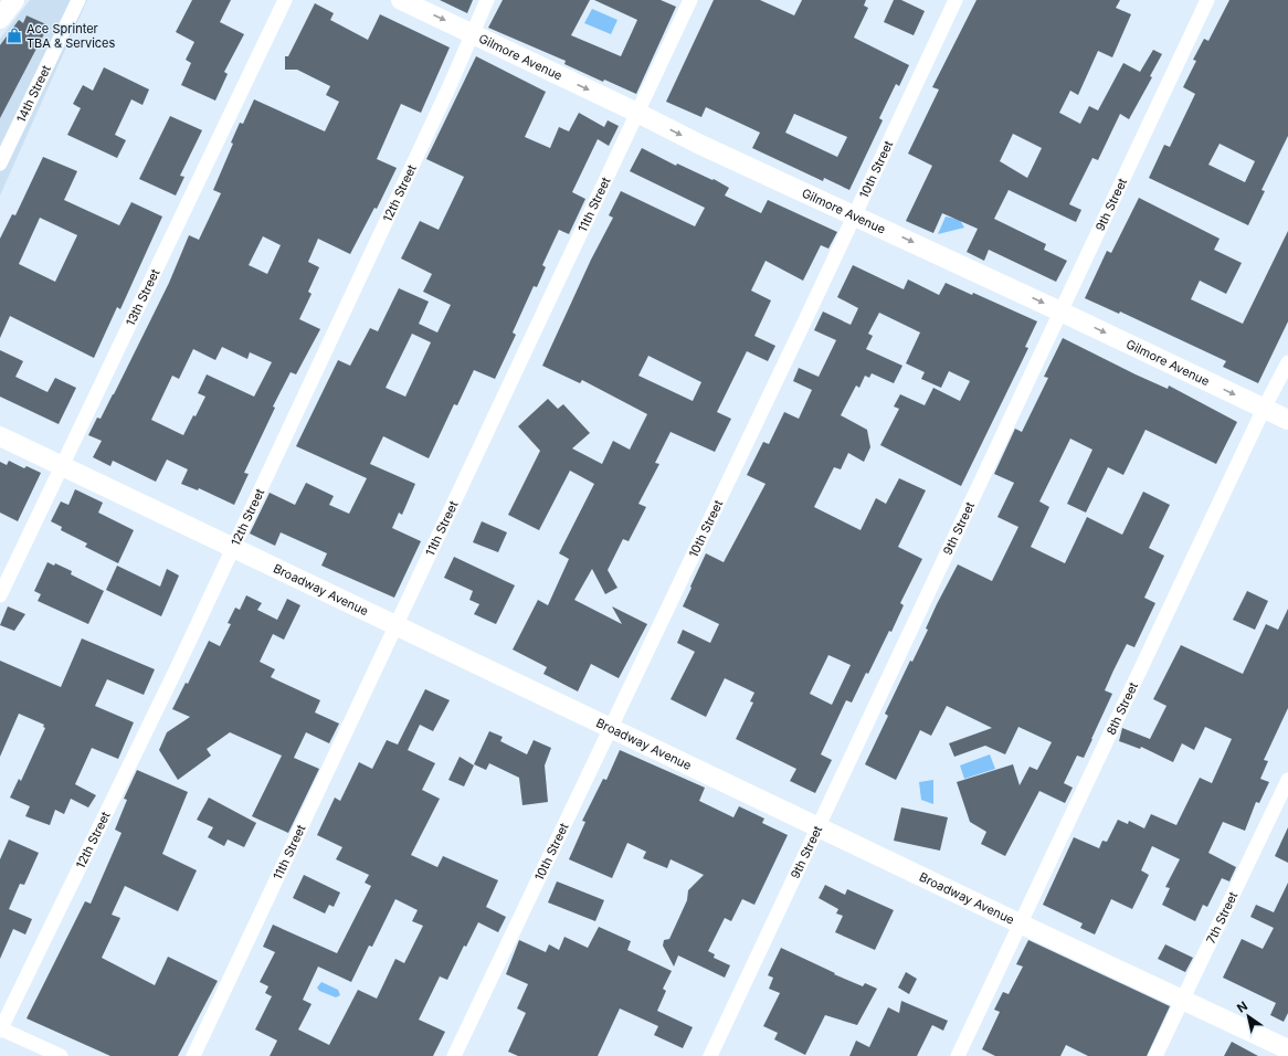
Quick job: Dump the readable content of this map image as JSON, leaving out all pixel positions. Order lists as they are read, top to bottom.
{
  "streets": {
    "street": [
      "Gilmore Avenue",
      "14th Street",
      "10th Street",
      "12th Street",
      "11th Street",
      "9th Street",
      "13th Street",
      "Broadway Avenue",
      "8th Street",
      "7th Street"
    ]
  },
  "crossings": [
    ["Gilmore Avenue", "10th Street"],
    ["Gilmore Avenue", "12th Street"],
    ["Gilmore Avenue", "11th Street"],
    ["Gilmore Avenue", "9th Street"],
    ["Gilmore Avenue", "8th Street"],
    ["10th Street", "Broadway Avenue"],
    ["12th Street", "Broadway Avenue"],
    ["11th Street", "Broadway Avenue"],
    ["9th Street", "Broadway Avenue"],
    ["13th Street", "Broadway Avenue"],
    ["Broadway Avenue", "8th Street"],
    ["Broadway Avenue", "7th Street"]
  ],
  "one_way": ["Gilmore Avenue"],
  "places": {
    "shop": ["Ace Sprinter TBA & Services"]
  },
  "north": "top left"
}
